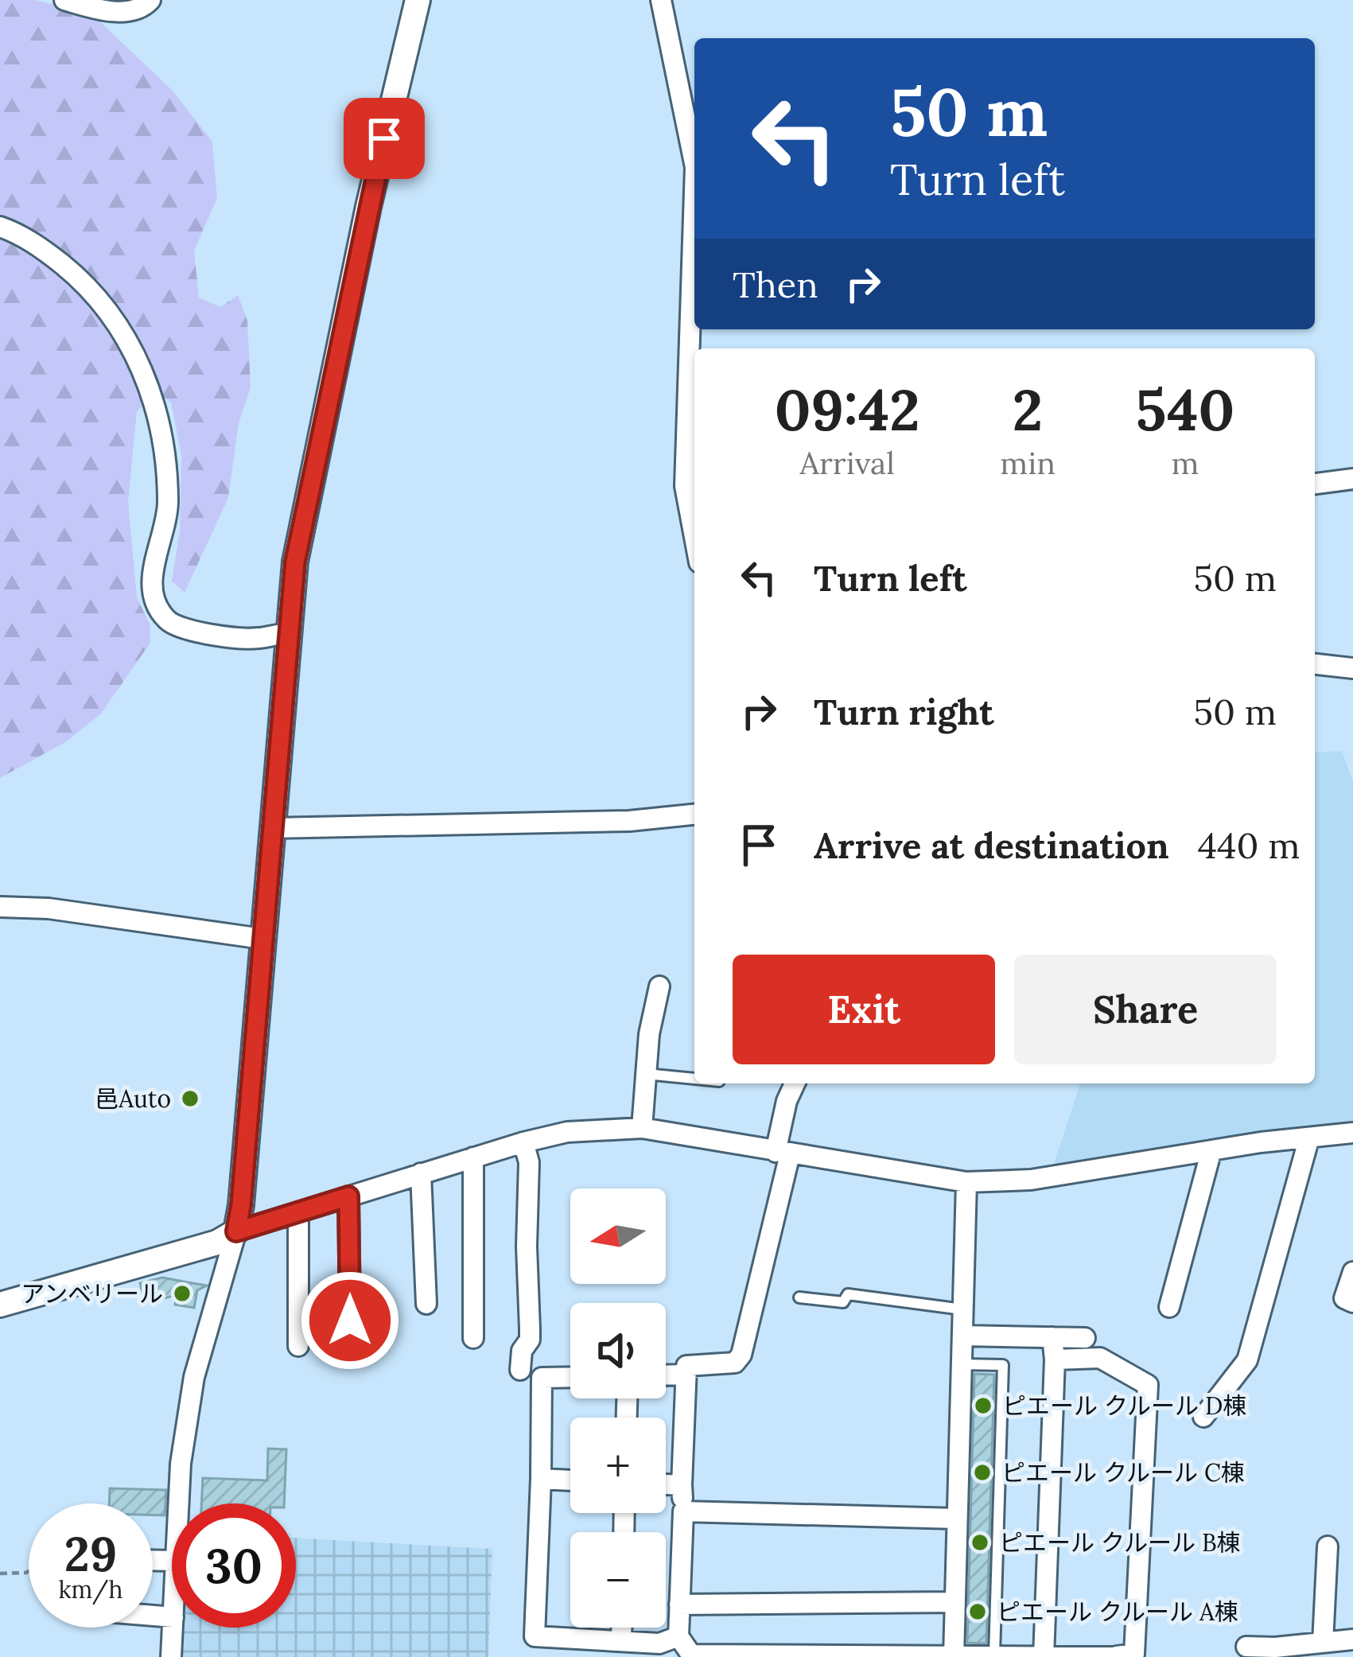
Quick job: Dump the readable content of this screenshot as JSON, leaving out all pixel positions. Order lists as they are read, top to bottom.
{
  "places": [
    "邑Auto",
    "アンベリール",
    "ピエール クルール D棟",
    "ピエール クルール C棟",
    "ピエール クルール B棟",
    "ピエール クルール A棟"
  ],
  "north": "left",
  "page": {
    "turn": ["50 m", "Turn left"],
    "then": "Then",
    "eta": [
      "09:42",
      "Arrival",
      "2",
      "min",
      "540",
      "m"
    ],
    "list": [
      {
        "name": "Turn left",
        "value": "50 m"
      },
      {
        "name": "Turn right",
        "value": "50 m"
      },
      {
        "name": "Arrive at destination",
        "value": "440 m"
      }
    ],
    "buttons": ["Exit", "Share"],
    "map_buttons": ["+", "−"],
    "speed": "29 km/h",
    "limit": "30"
  }
}
